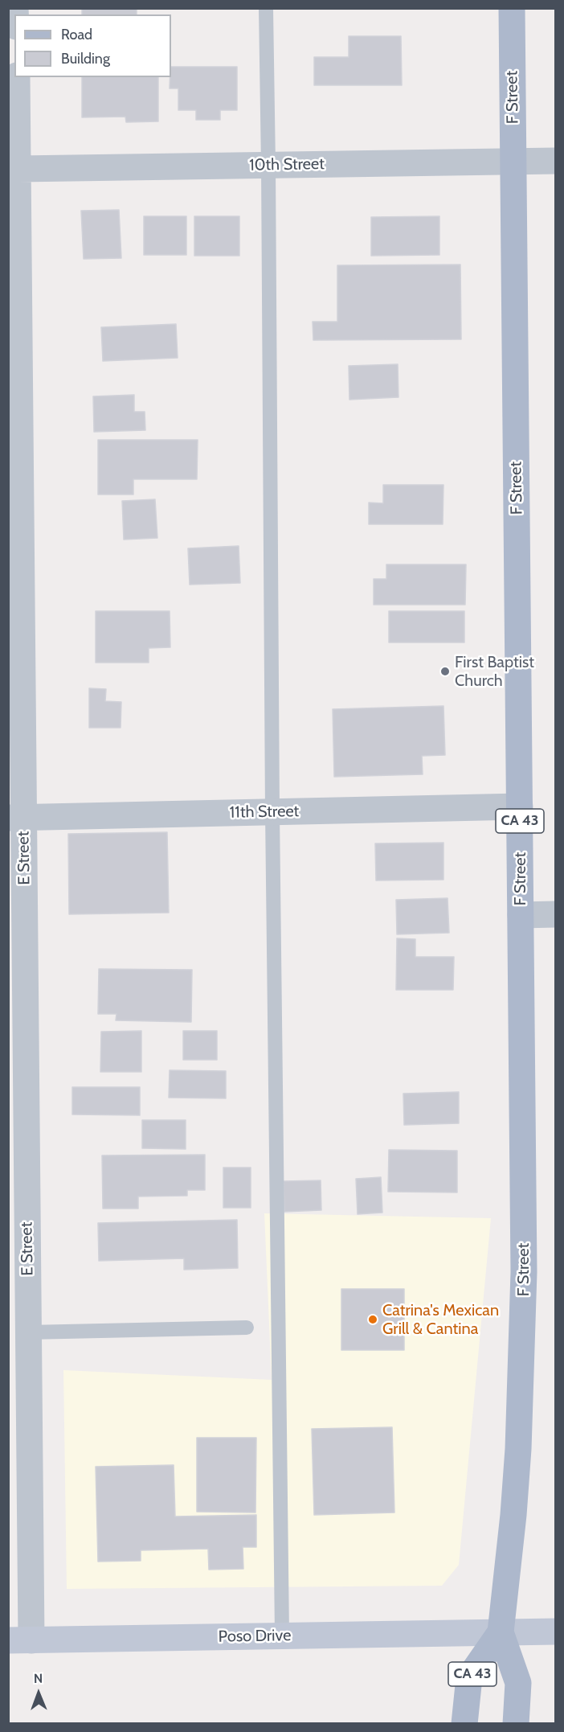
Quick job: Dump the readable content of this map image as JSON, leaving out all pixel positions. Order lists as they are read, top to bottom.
{
  "streets": {
    "main road": ["F Street", "CA 43", "Poso Drive"],
    "street": ["10th Street", "11th Street", "E Street"]
  },
  "crossings": [
    ["F Street", "10th Street"],
    ["F Street", "11th Street"],
    ["F Street", "Poso Drive"],
    ["10th Street", "E Street"],
    ["11th Street", "E Street"],
    ["E Street", "Poso Drive"]
  ],
  "places": ["First Baptist Church", "Catrina's Mexican Grill & Cantina"],
  "legend": ["Road", "Building"],
  "north": "top"
}
